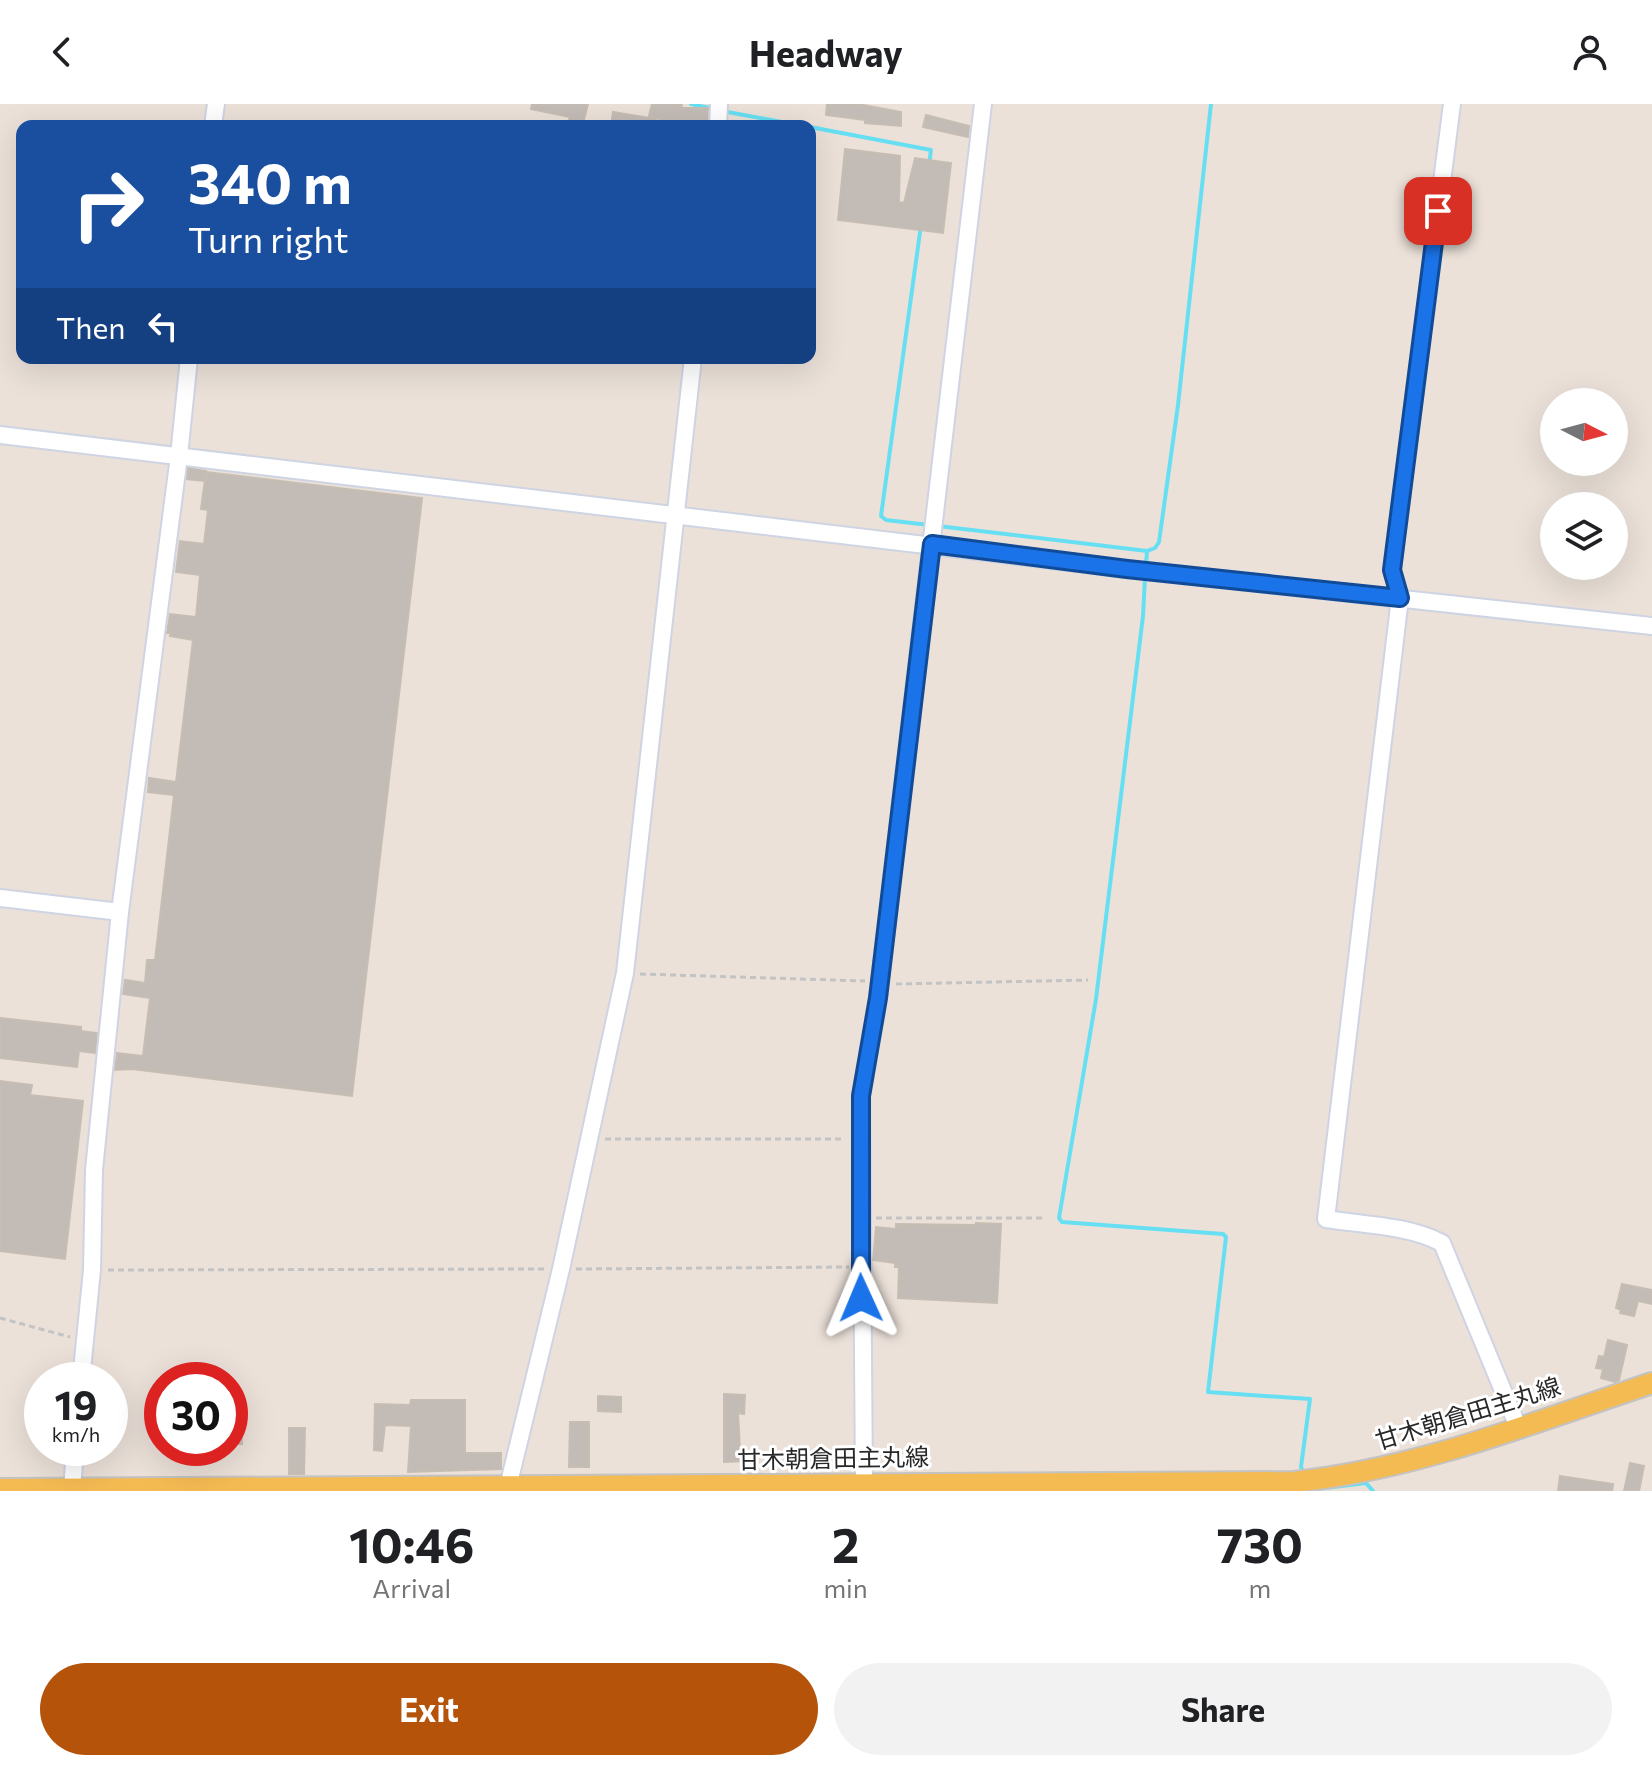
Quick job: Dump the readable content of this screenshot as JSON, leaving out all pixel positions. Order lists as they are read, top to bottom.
{
  "streets": {
    "main road": ["甘木朝倉田主丸線"]
  },
  "north": "right",
  "page": {
    "header": "Headway",
    "turn": ["340 m", "Turn right"],
    "then": "Then",
    "speed": "19 km/h",
    "limit": "30",
    "eta": [
      "10:46",
      "Arrival",
      "2",
      "min",
      "730",
      "m"
    ],
    "buttons": ["Exit", "Share"]
  }
}
